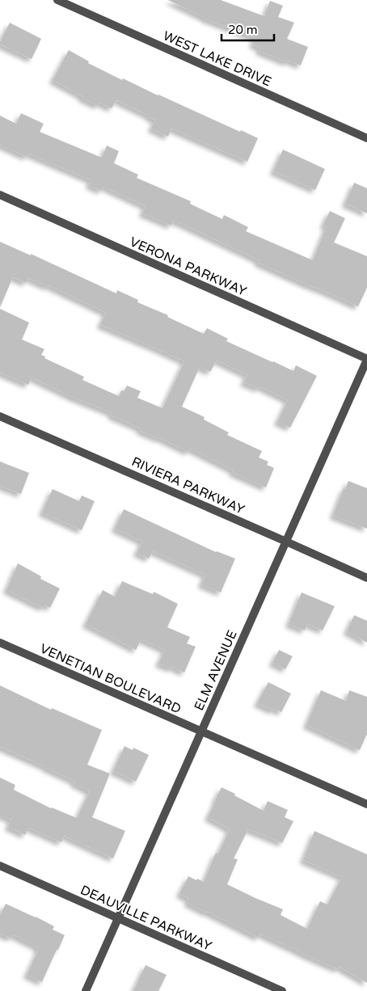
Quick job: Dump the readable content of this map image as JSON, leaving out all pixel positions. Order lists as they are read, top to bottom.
{
  "streets": {
    "street": [
      "WEST LAKE DRIVE",
      "VERONA PARKWAY",
      "RIVIERA PARKWAY",
      "ELM AVENUE",
      "VENETIAN BOULEVARD",
      "DEAUVILLE PARKWAY"
    ]
  },
  "crossings": [
    ["VERONA PARKWAY", "ELM AVENUE"],
    ["RIVIERA PARKWAY", "ELM AVENUE"],
    ["ELM AVENUE", "VENETIAN BOULEVARD"],
    ["ELM AVENUE", "DEAUVILLE PARKWAY"]
  ],
  "scale_bar": "20 m"
}
